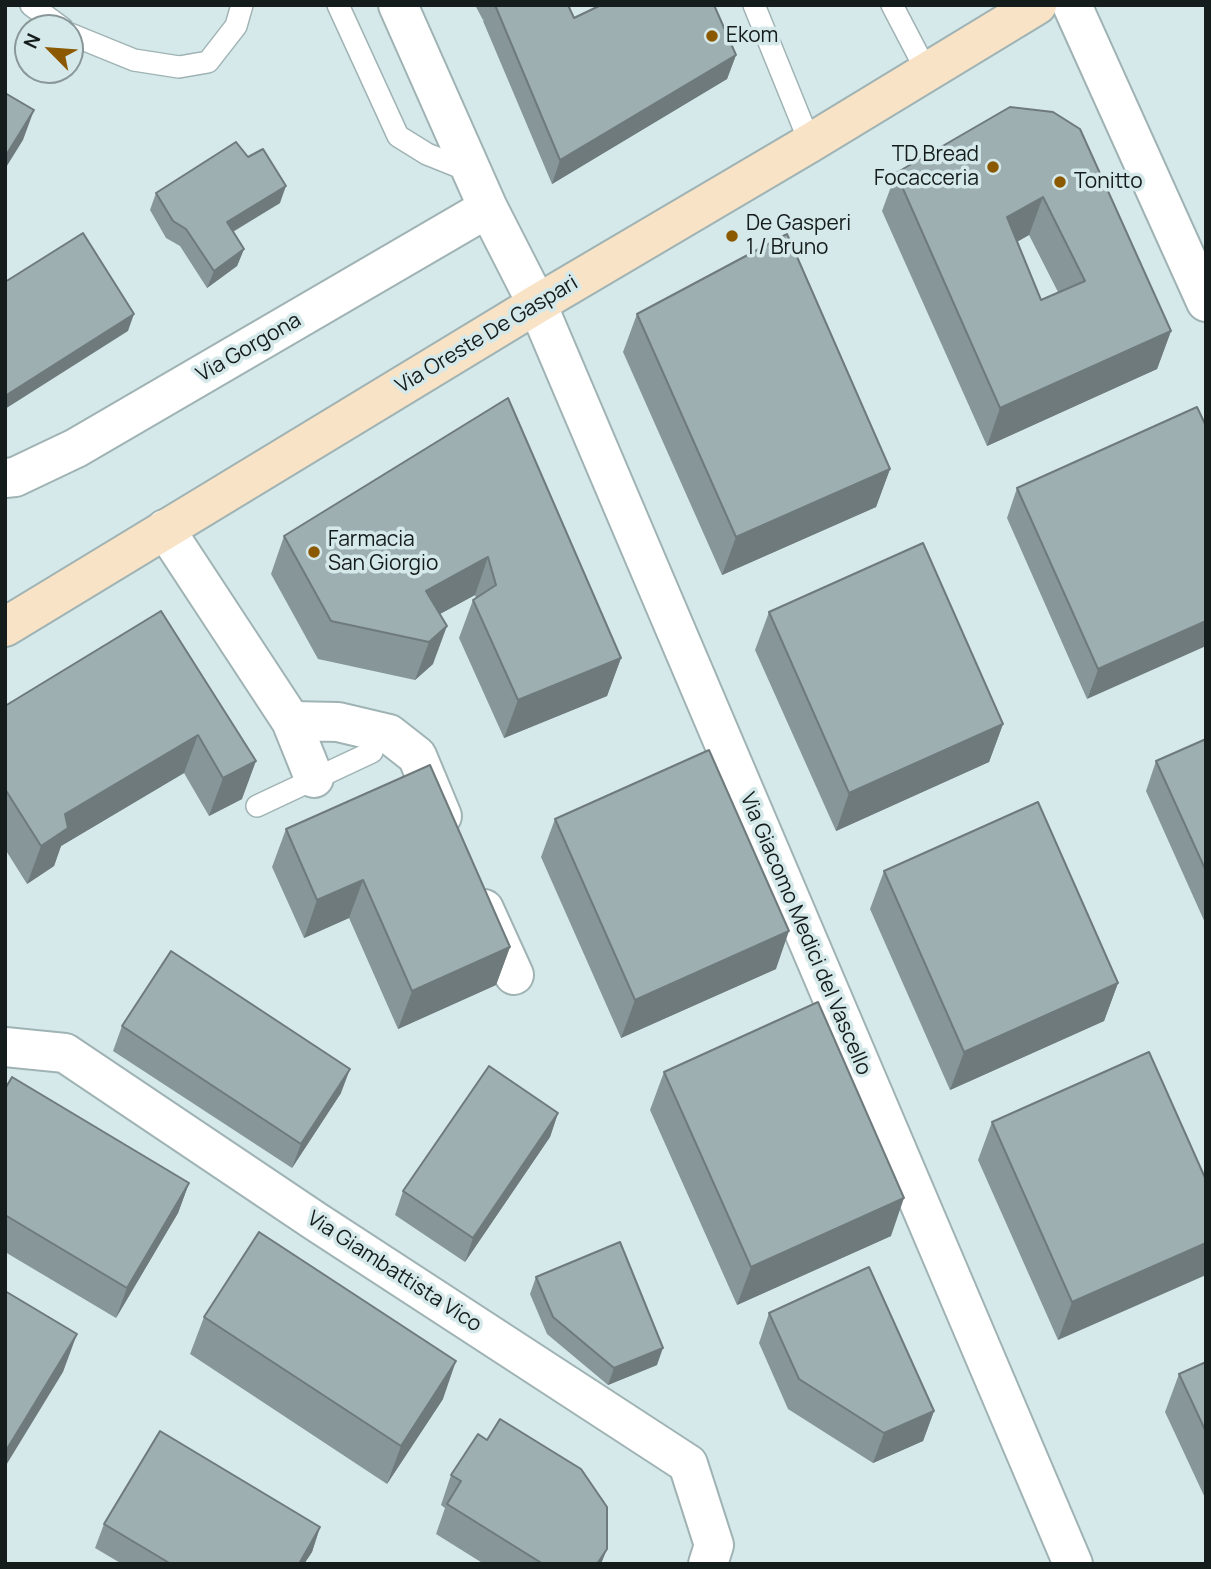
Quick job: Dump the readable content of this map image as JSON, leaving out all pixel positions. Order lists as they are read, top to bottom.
{
  "streets": {
    "street": [
      "Via Oreste De Gaspari",
      "Via Gorgona",
      "Via Giacomo Medici del Vascello",
      "Via Giambattista Vico"
    ]
  },
  "crossings": [
    ["Via Oreste De Gaspari", "Via Giacomo Medici del Vascello"],
    ["Via Gorgona", "Via Giacomo Medici del Vascello"]
  ],
  "places": [
    "Ekom",
    "TD Bread Focacceria",
    "Tonitto",
    "De Gasperi 1 / Bruno",
    "Farmacia San Giorgio"
  ],
  "north": "top left"
}
